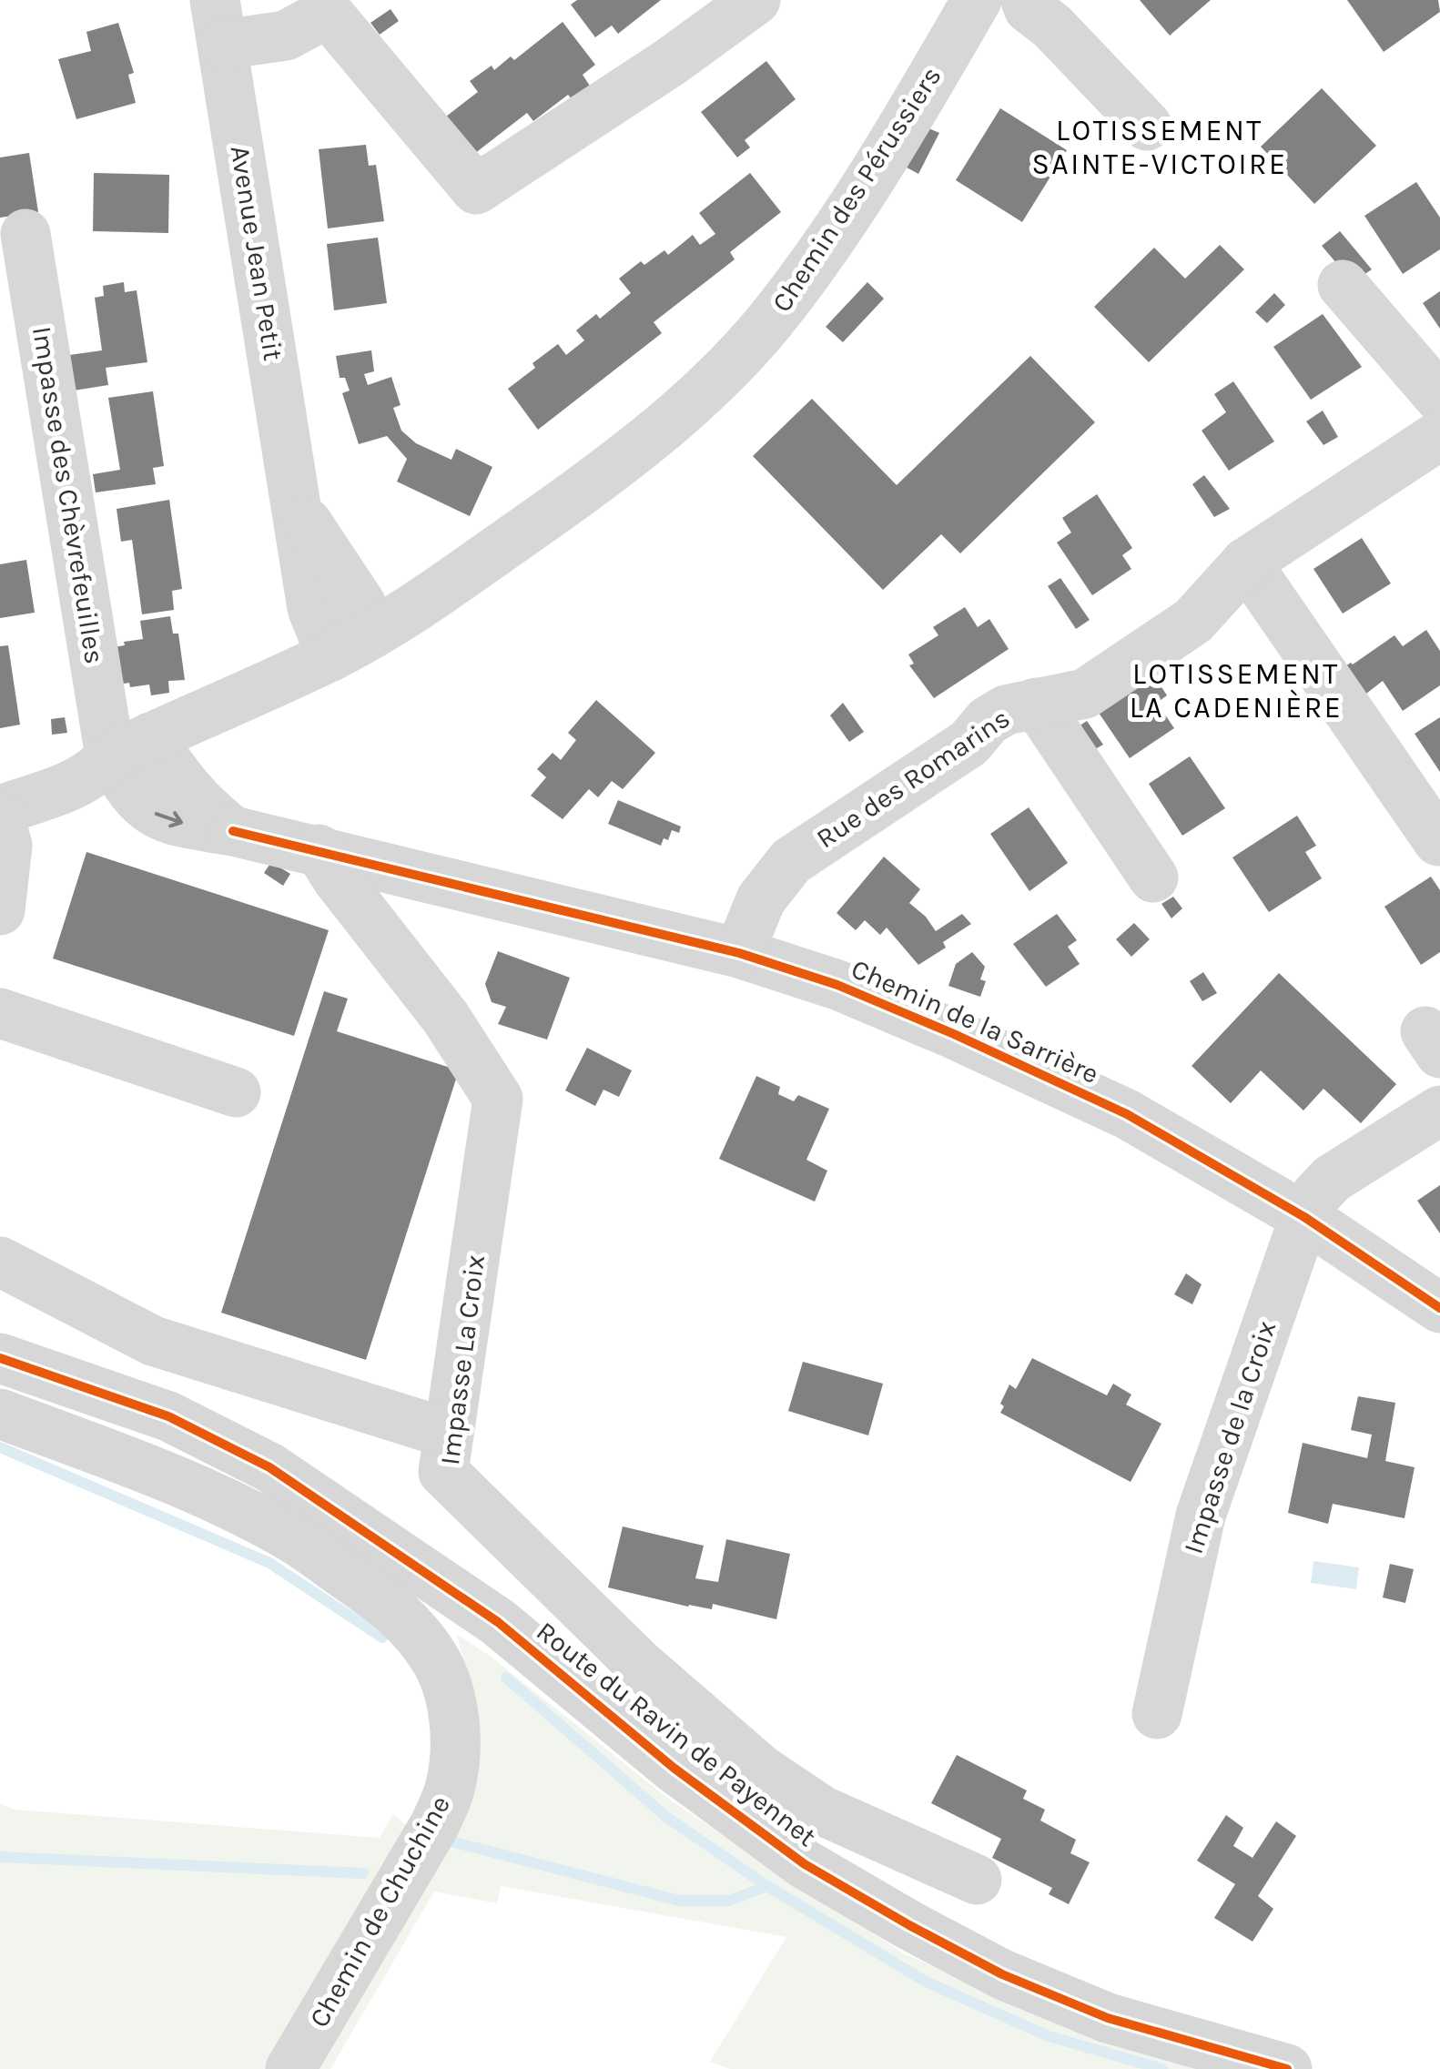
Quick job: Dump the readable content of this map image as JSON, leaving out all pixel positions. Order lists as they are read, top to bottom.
{
  "streets": {
    "street": [
      "Chemin des Pérussiers",
      "Avenue Jean Petit",
      "Impasse des Chèvrefeuilles",
      "Rue des Romarins",
      "Chemin de la Sarrière",
      "Impasse La Croix",
      "Impasse de la Croix",
      "Route du Ravin de Payennet",
      "Chemin de Chuchine"
    ]
  },
  "crossings": [
    ["Chemin des Pérussiers", "Avenue Jean Petit"],
    ["Chemin des Pérussiers", "Impasse des Chèvrefeuilles"],
    ["Chemin des Pérussiers", "Chemin de la Sarrière"],
    ["Impasse des Chèvrefeuilles", "Chemin de la Sarrière"],
    ["Rue des Romarins", "Chemin de la Sarrière"],
    ["Chemin de la Sarrière", "Impasse La Croix"],
    ["Chemin de la Sarrière", "Impasse de la Croix"]
  ],
  "districts": ["LOTISSEMENT SAINTE-VICTOIRE", "LOTISSEMENT LA CADENIÈRE"]
}
